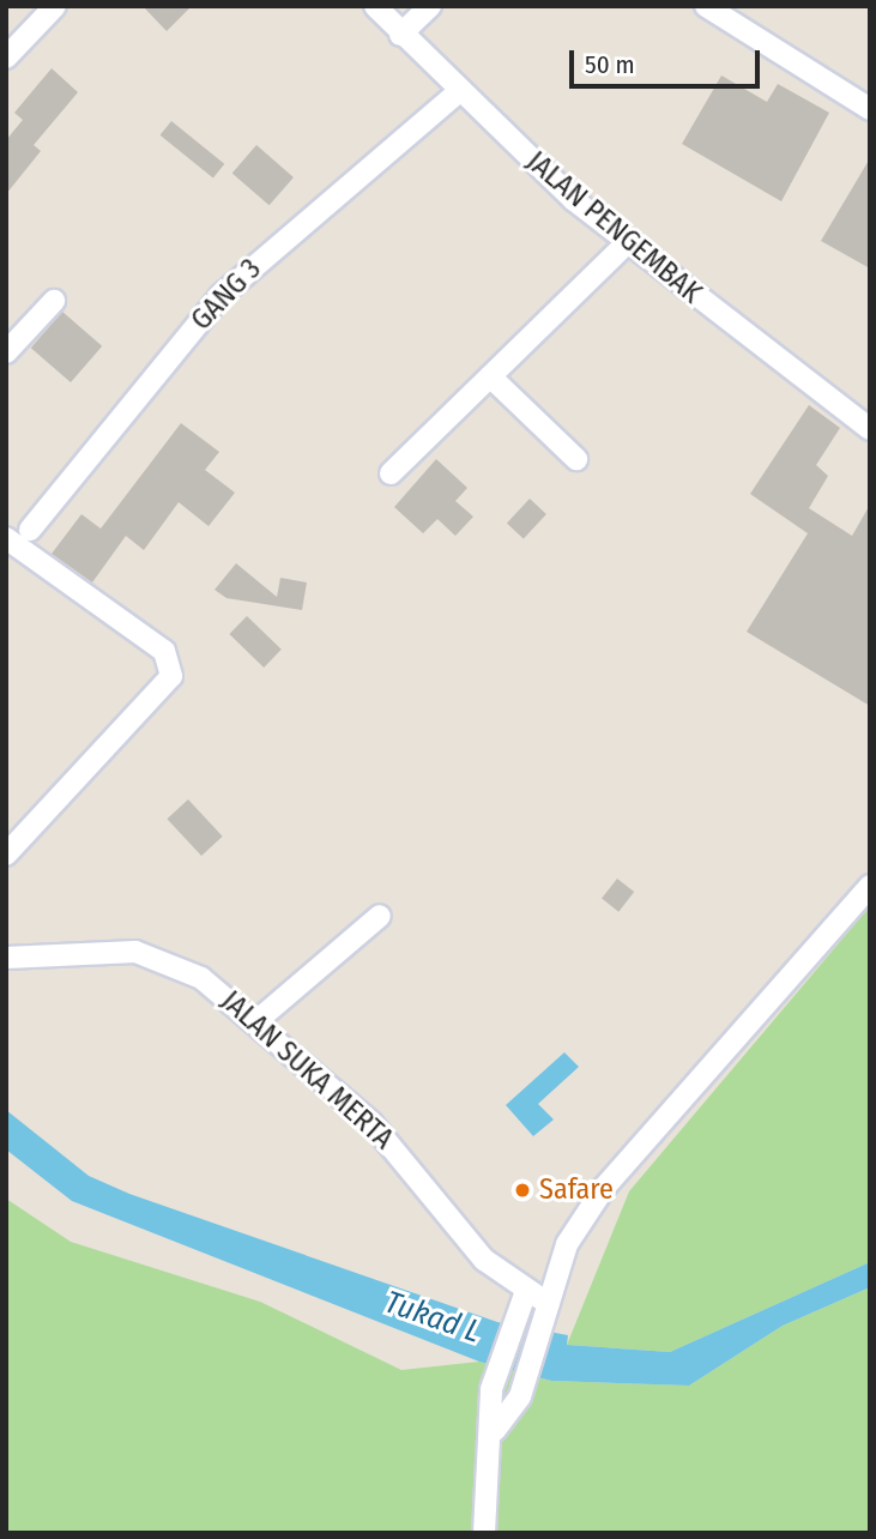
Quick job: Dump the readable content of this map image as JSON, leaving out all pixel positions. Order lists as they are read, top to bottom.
{
  "streets": {
    "street": ["JALAN PENGEMBAK", "GANG 3", "JALAN SUKA MERTA"]
  },
  "crossings": [
    ["JALAN PENGEMBAK", "GANG 3"]
  ],
  "water": ["Tukad L"],
  "places": ["Safare"],
  "scale_bar": "50 m"
}
